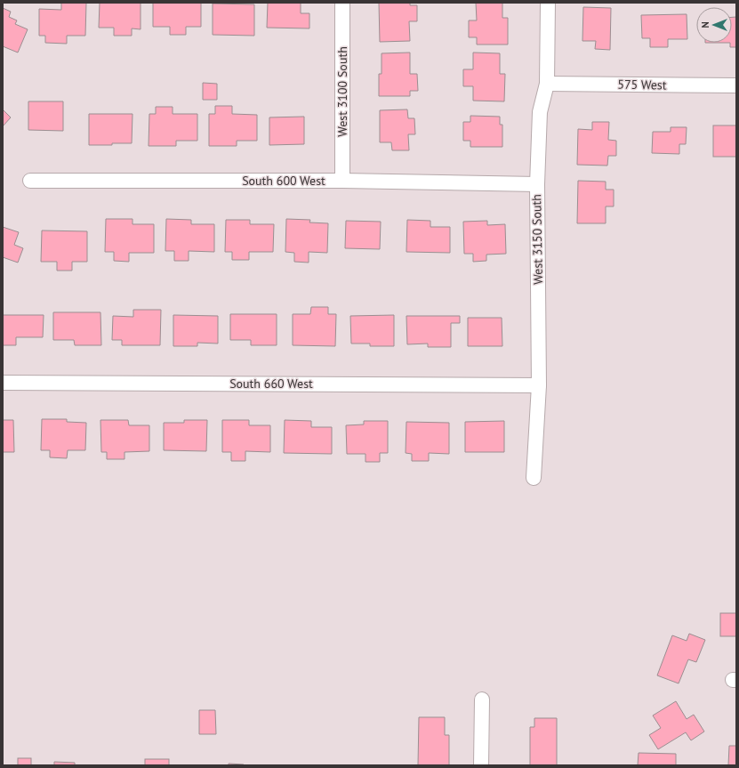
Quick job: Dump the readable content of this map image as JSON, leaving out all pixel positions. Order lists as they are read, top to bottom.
{
  "streets": {
    "street": [
      "575 West",
      "West 3100 South",
      "South 600 West",
      "West 3150 South",
      "South 660 West"
    ]
  },
  "crossings": [
    ["575 West", "West 3150 South"],
    ["West 3100 South", "South 600 West"],
    ["South 600 West", "West 3150 South"],
    ["West 3150 South", "South 660 West"]
  ],
  "north": "left"
}
